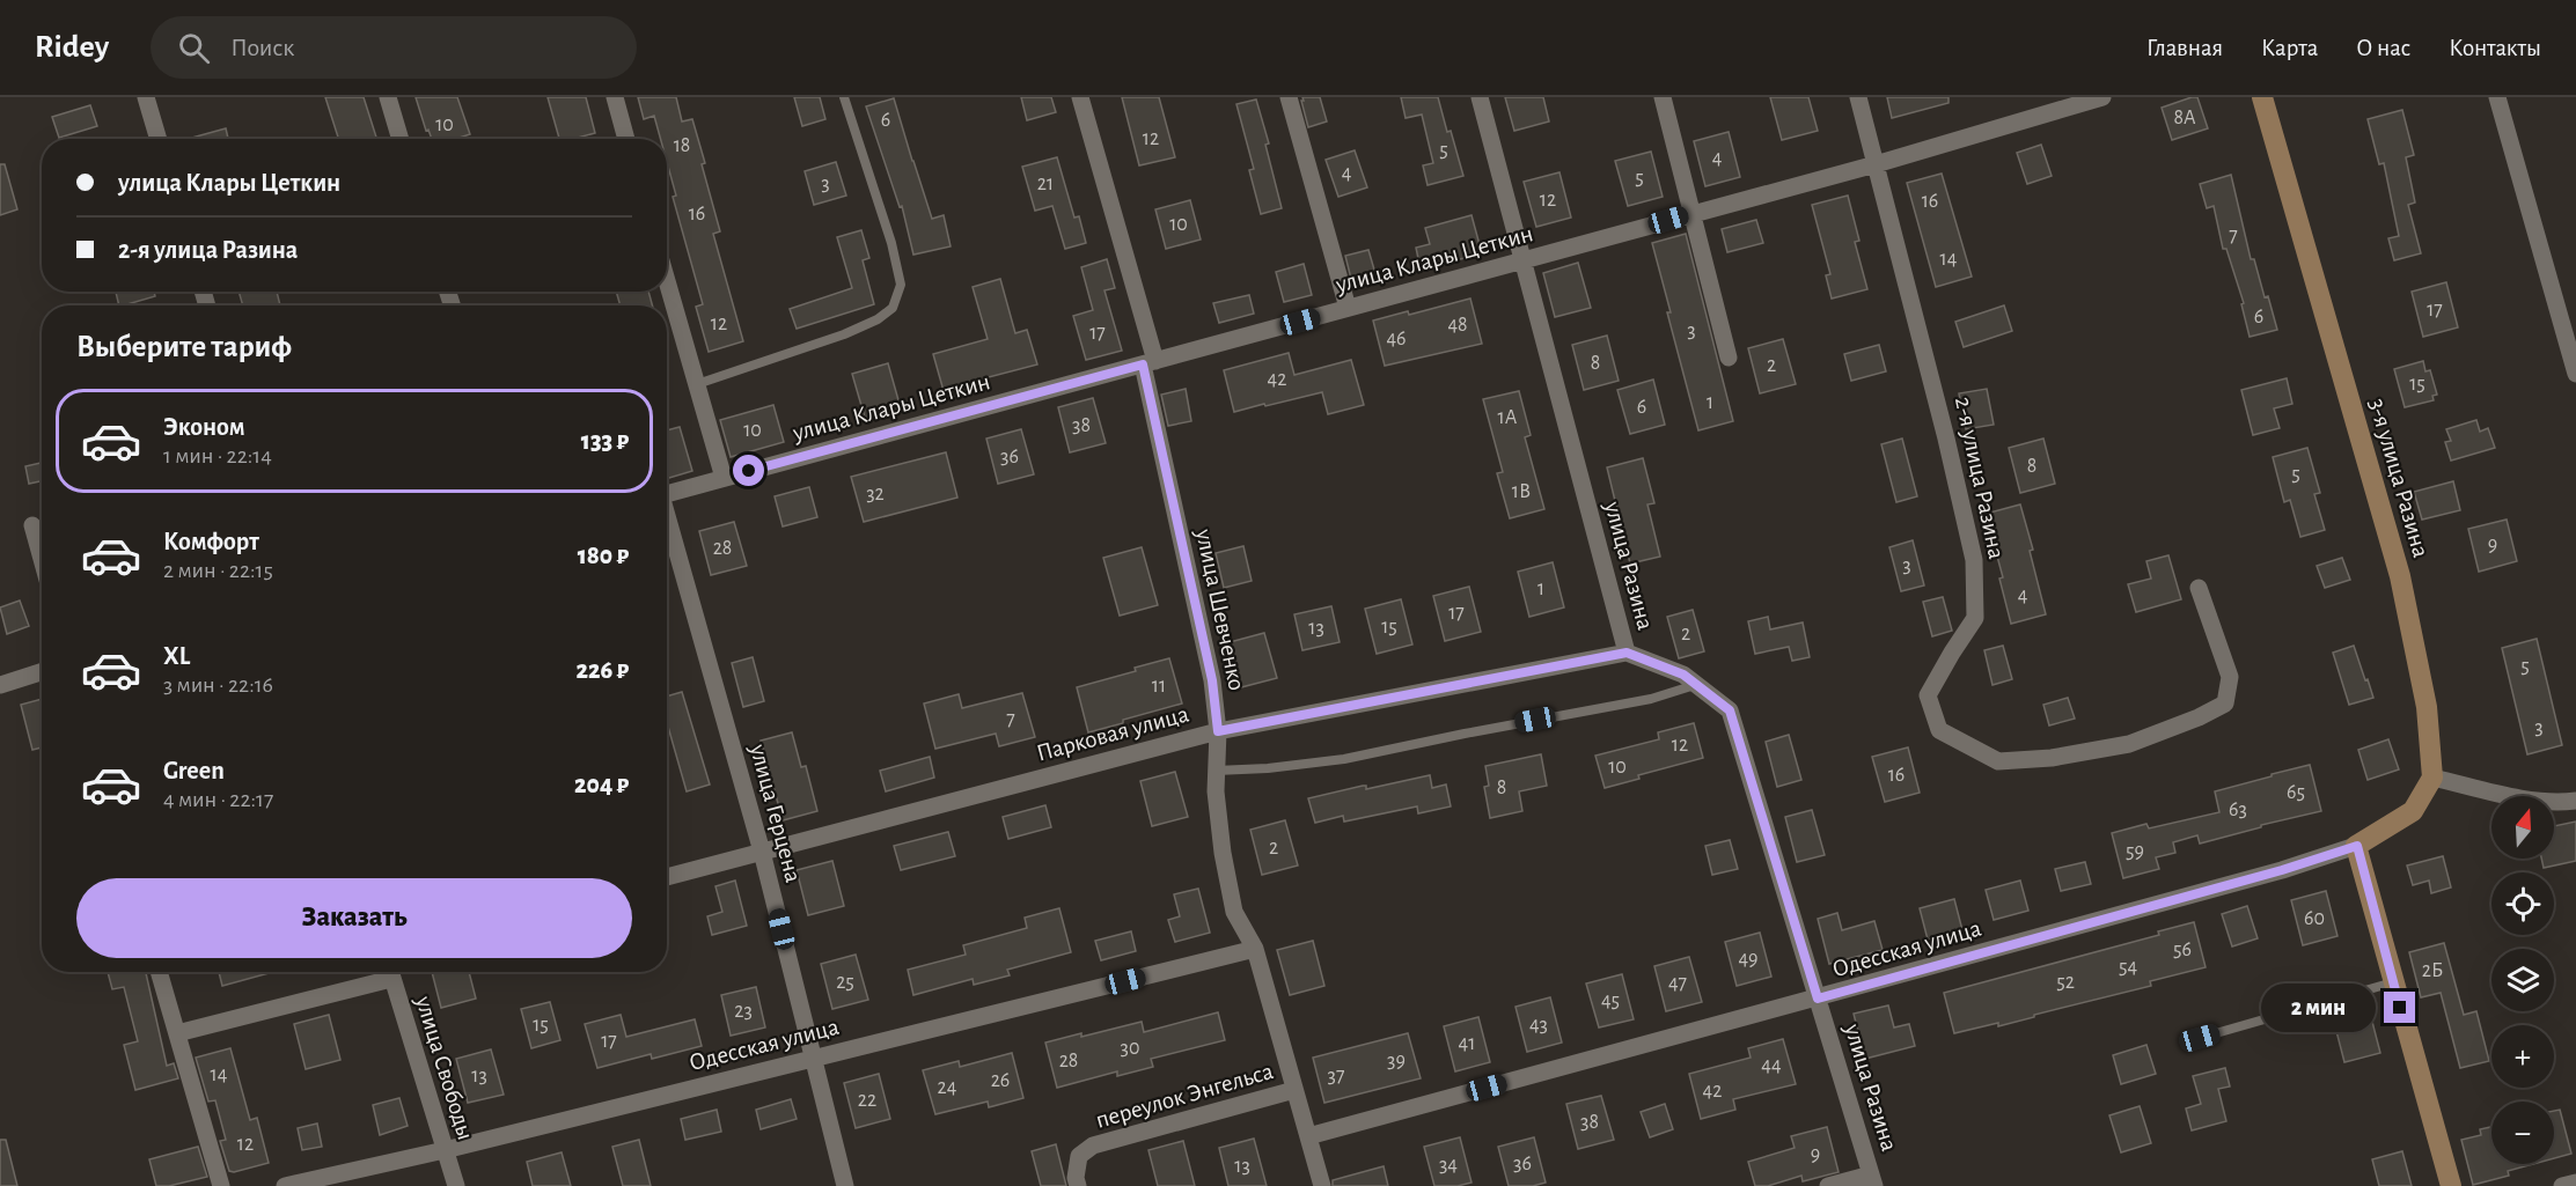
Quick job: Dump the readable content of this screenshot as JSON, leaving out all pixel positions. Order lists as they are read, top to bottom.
{
  "streets": {
    "street": [
      "улица Клары Цеткин",
      "2-я улица Разина",
      "3-я улица Разина",
      "улица Разина",
      "улица Шевченко",
      "Парковая улица",
      "улица Герцена",
      "Одесская улица",
      "улица Свободы",
      "переулок Энгельса"
    ]
  },
  "crossings": [
    ["улица Клары Цеткин", "2-я улица Разина"],
    ["улица Клары Цеткин", "улица Разина"],
    ["улица Клары Цеткин", "улица Шевченко"],
    ["улица Разина", "Парковая улица"],
    ["улица Разина", "Одесская улица"],
    ["улица Шевченко", "Парковая улица"],
    ["улица Шевченко", "Одесская улица"],
    ["улица Шевченко", "переулок Энгельса"],
    ["Парковая улица", "улица Герцена"],
    ["улица Герцена", "Одесская улица"],
    ["Одесская улица", "улица Свободы"]
  ],
  "house_numbers": [
    "8А",
    "6",
    "10",
    "12",
    "18",
    "5",
    "4",
    "4",
    "5",
    "3",
    "21",
    "12",
    "16",
    "16",
    "10",
    "7",
    "14",
    "17",
    "6",
    "12",
    "48",
    "3",
    "17",
    "46",
    "8",
    "2",
    "42",
    "15",
    "1",
    "6",
    "1А",
    "38",
    "10",
    "36",
    "8",
    "5",
    "1В",
    "32",
    "9",
    "28",
    "3",
    "1",
    "4",
    "17",
    "15",
    "13",
    "2",
    "5",
    "11",
    "7",
    "3",
    "12",
    "10",
    "16",
    "8",
    "65",
    "63",
    "2",
    "59",
    "60",
    "56",
    "49",
    "54",
    "2Б",
    "25",
    "52",
    "47",
    "45",
    "23",
    "15",
    "43",
    "17",
    "41",
    "30",
    "28",
    "39",
    "44",
    "14",
    "13",
    "37",
    "26",
    "24",
    "42",
    "22",
    "38",
    "12",
    "9",
    "36",
    "34",
    "13"
  ],
  "north": "top",
  "page": {
    "header": "Ridey",
    "search": "Поиск",
    "nav": [
      "Главная",
      "Карта",
      "О нас",
      "Контакты"
    ],
    "banner": ["улица Клары Цеткин", "2-я улица Разина"],
    "heading": "Выберите тариф",
    "list": [
      {
        "name": "Эконом",
        "note": "1 мин · 22:14",
        "value": "133 ₽"
      },
      {
        "name": "Комфорт",
        "note": "2 мин · 22:15",
        "value": "180 ₽"
      },
      {
        "name": "XL",
        "note": "3 мин · 22:16",
        "value": "226 ₽"
      },
      {
        "name": "Green",
        "note": "4 мин · 22:17",
        "value": "204 ₽"
      }
    ],
    "map_buttons": ["+", "−"],
    "buttons": "Заказать",
    "bubble": "2 мин"
  }
}
